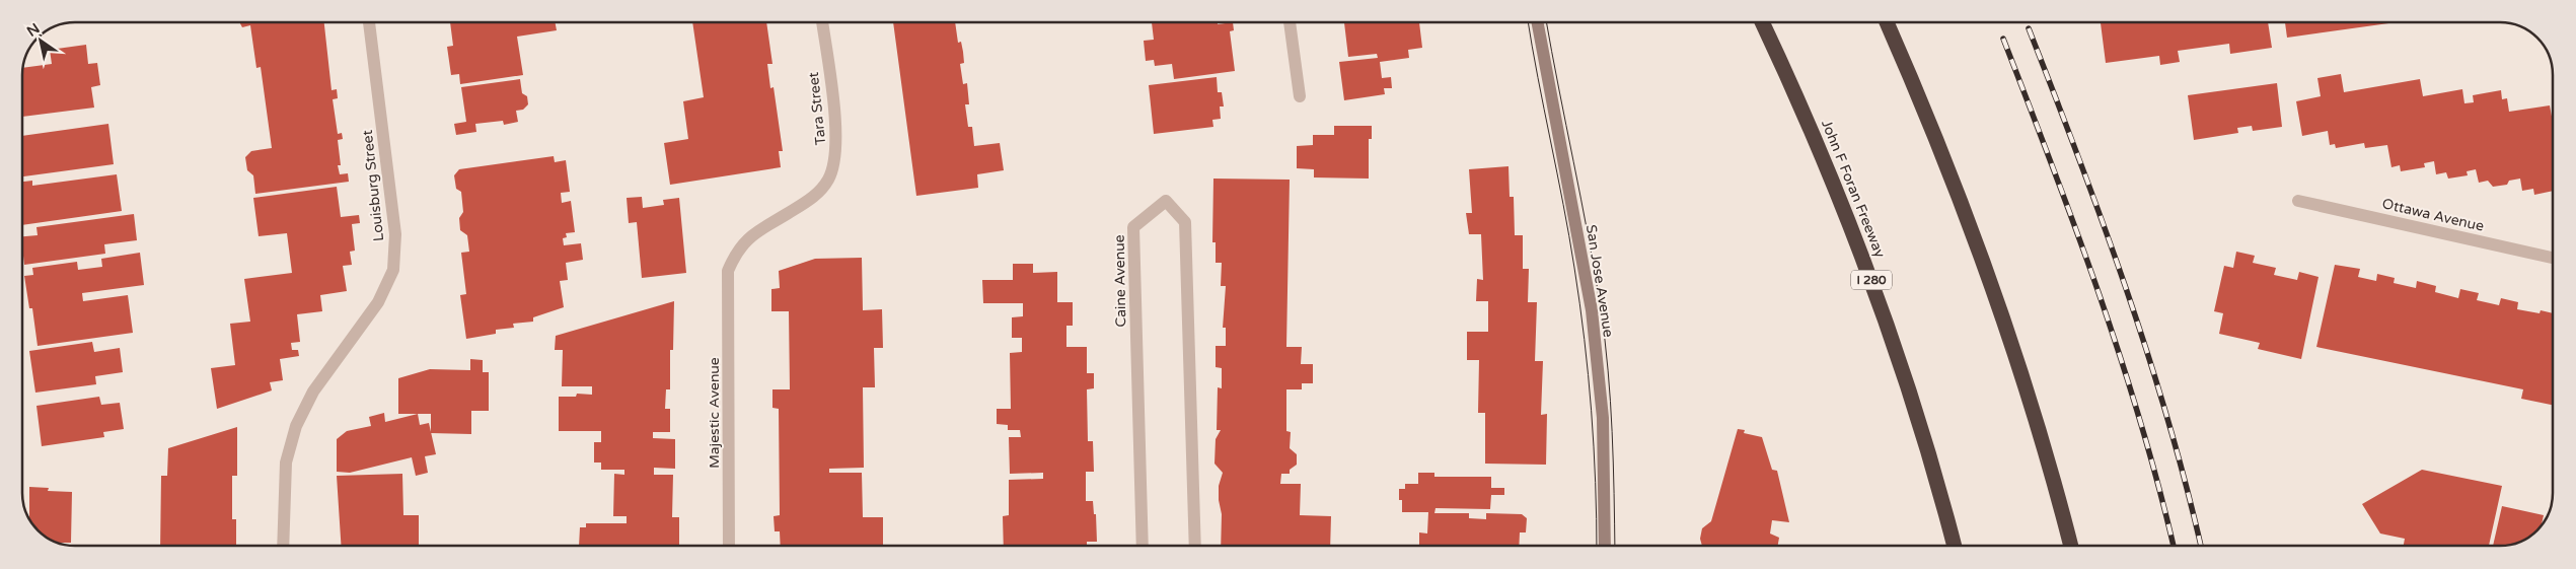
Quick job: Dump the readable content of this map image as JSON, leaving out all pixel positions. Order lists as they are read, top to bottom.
{
  "streets": {
    "highway": ["John F Foran Freeway", "I 280"],
    "main road": ["San Jose Avenue"],
    "street": [
      "Tara Street",
      "Louisburg Street",
      "Ottawa Avenue",
      "Caine Avenue",
      "Majestic Avenue"
    ]
  },
  "crossings": [
    ["Tara Street", "Majestic Avenue"]
  ],
  "north": "top left"
}
